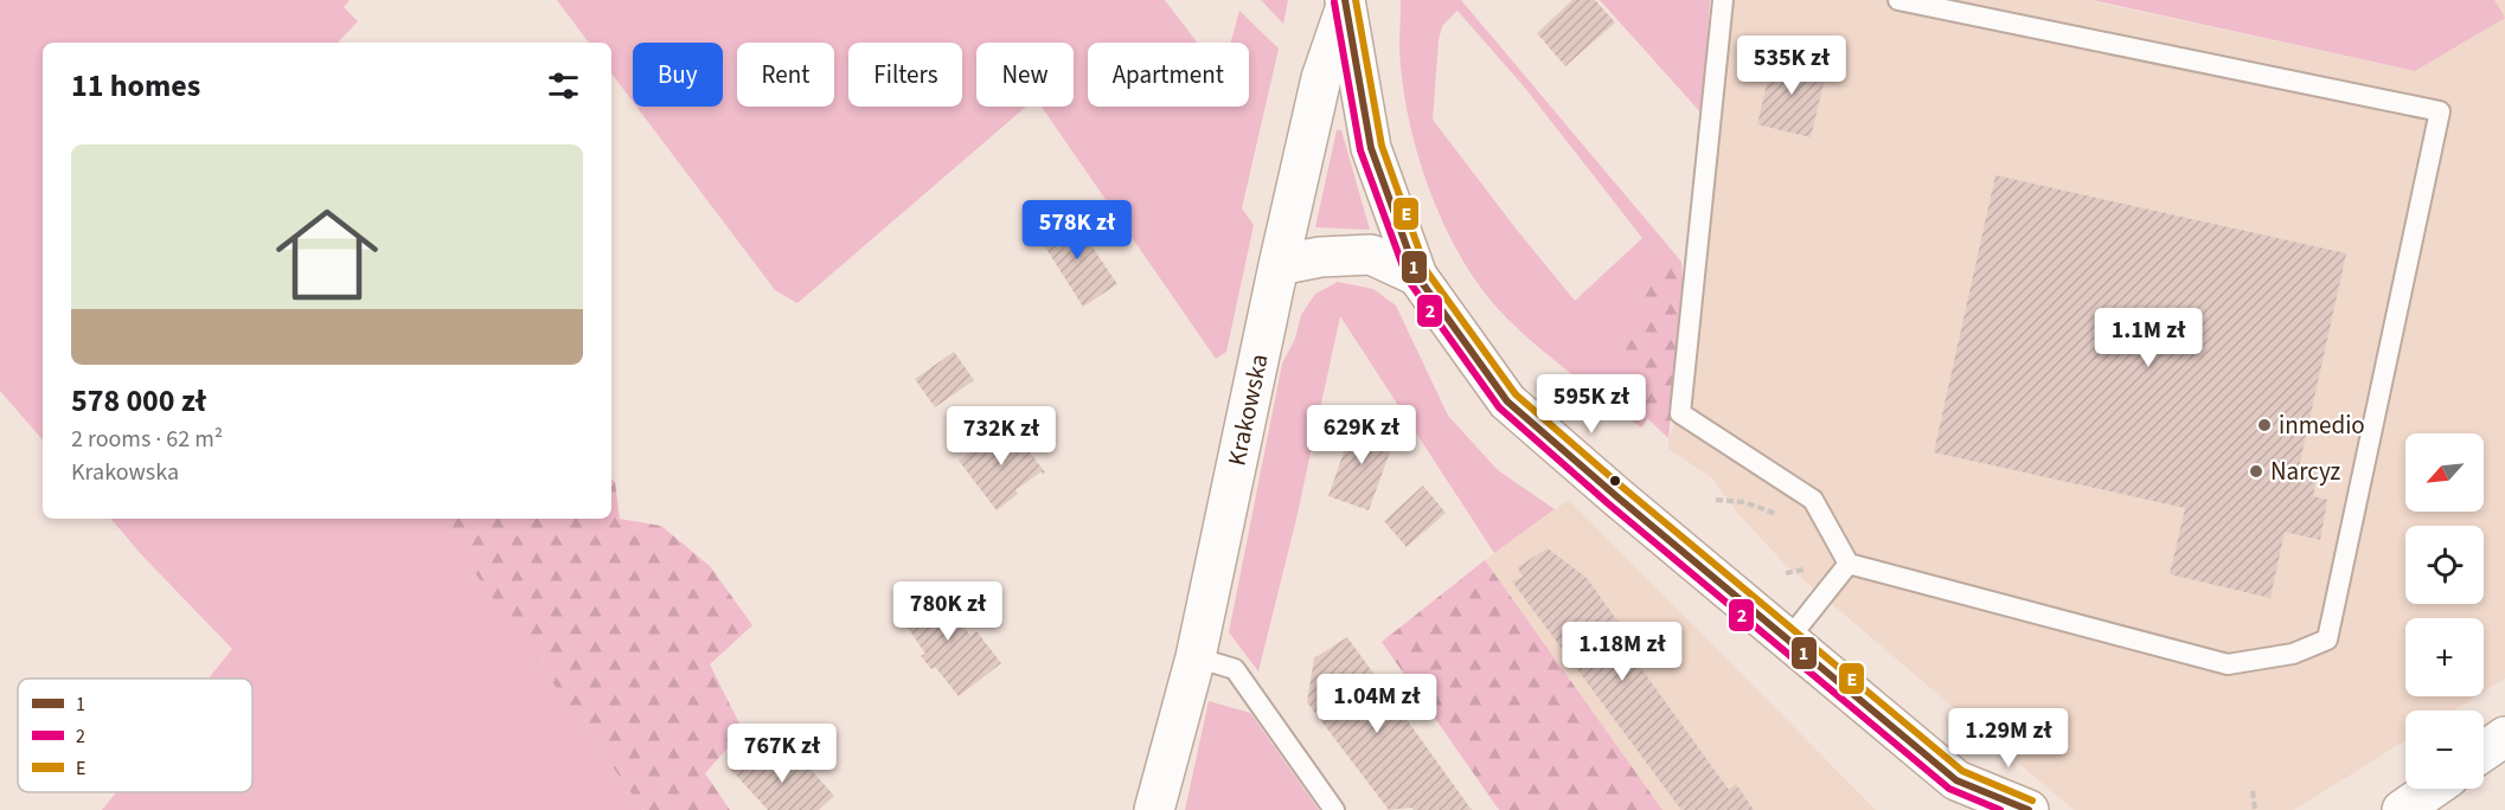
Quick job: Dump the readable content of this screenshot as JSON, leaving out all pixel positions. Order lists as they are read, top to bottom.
{
  "streets": {
    "main road": ["Krakowska"]
  },
  "places": ["inmedio", "Narcyz"],
  "lines": ["transit line 1", "transit line E", "transit line 2"],
  "legend": ["1", "2", "E"],
  "north": "bottom left",
  "page": {
    "price": [
      "535K zł",
      "578K zł",
      "1.1M zł",
      "595K zł",
      "629K zł",
      "732K zł",
      "780K zł",
      "1.18M zł",
      "1.04M zł",
      "1.29M zł",
      "767K zł"
    ],
    "chip": [
      "Buy",
      "Rent",
      "Filters",
      "New",
      "Apartment"
    ],
    "heading": "11 homes",
    "list": [
      {
        "name": "578 000 zł",
        "note": "2 rooms · 62 m² · Krakowska"
      }
    ],
    "map_buttons": ["+", "−"]
  }
}
